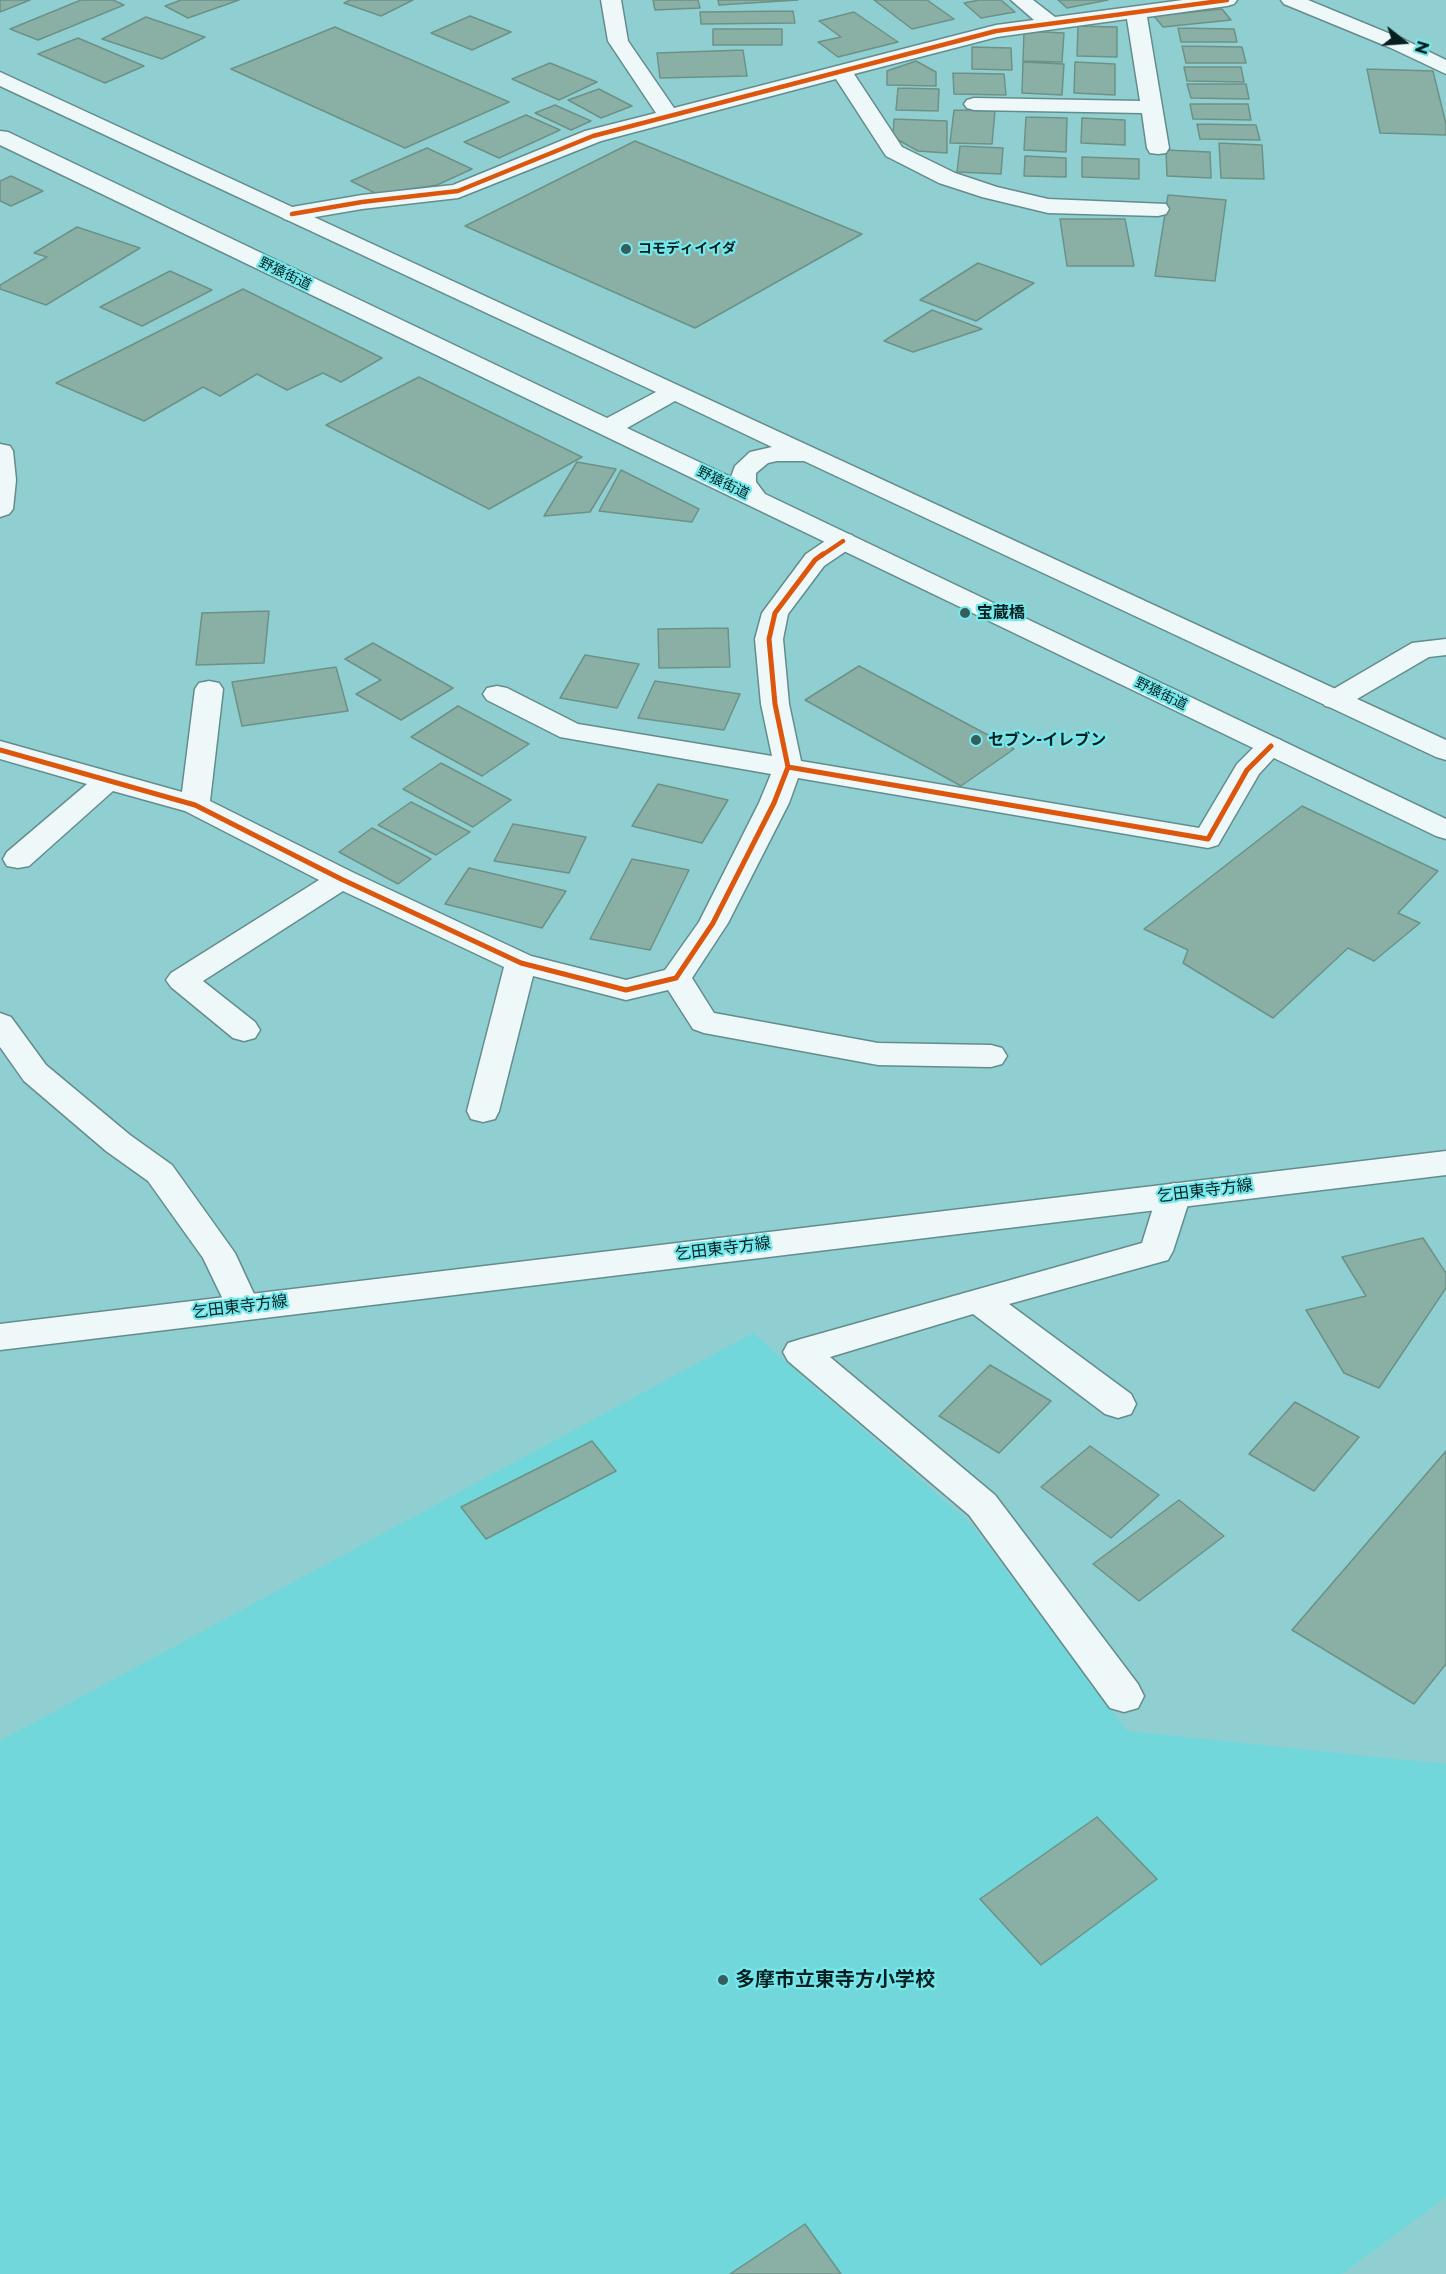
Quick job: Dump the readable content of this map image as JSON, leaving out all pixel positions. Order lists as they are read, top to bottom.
{
  "streets": {
    "street": ["野猿街道", "乞田東寺方線"]
  },
  "places": [
    "コモディイイダ",
    "宝蔵橋",
    "セブン-イレブン",
    "多摩市立東寺方小学校"
  ],
  "north": "right"
}
